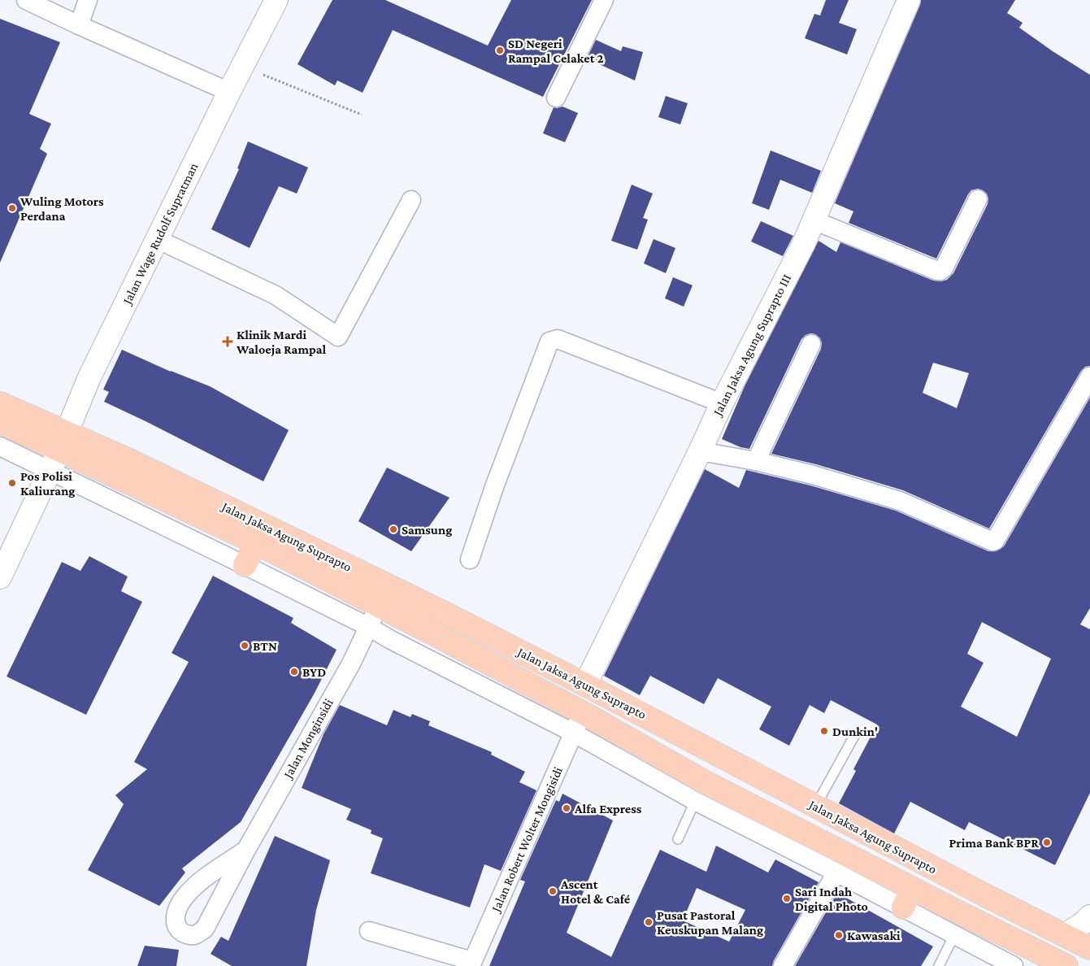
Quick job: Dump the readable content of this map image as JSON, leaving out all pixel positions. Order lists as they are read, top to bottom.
{
  "streets": {
    "main road": ["Jalan Jaksa Agung Suprapto"],
    "street": [
      "Jalan Wage Rudolf Supratman",
      "Jalan Jaksa Agung Suprapto III",
      "Jalan Monginsidi",
      "Jalan Robert Wolter Mongisidi"
    ]
  },
  "crossings": [
    ["Jalan Wage Rudolf Supratman", "Jalan Jaksa Agung Suprapto"],
    ["Jalan Jaksa Agung Suprapto III", "Jalan Jaksa Agung Suprapto"],
    ["Jalan Jaksa Agung Suprapto", "Jalan Monginsidi"],
    ["Jalan Jaksa Agung Suprapto", "Jalan Robert Wolter Mongisidi"]
  ],
  "places": {
    "other": [
      "SD Negeri Rampal Celaket 2",
      "Wuling Motors Perdana",
      "Pos Polisi Kaliurang",
      "Samsung",
      "BTN",
      "BYD",
      "Dunkin'",
      "Alfa Express",
      "Prima Bank BPR",
      "Ascent Hotel & Café",
      "Sari Indah Digital Photo",
      "Pusat Pastoral Keuskupan Malang",
      "Kawasaki"
    ],
    "health": ["Klinik Mardi Waloeja Rampal"]
  }
}
